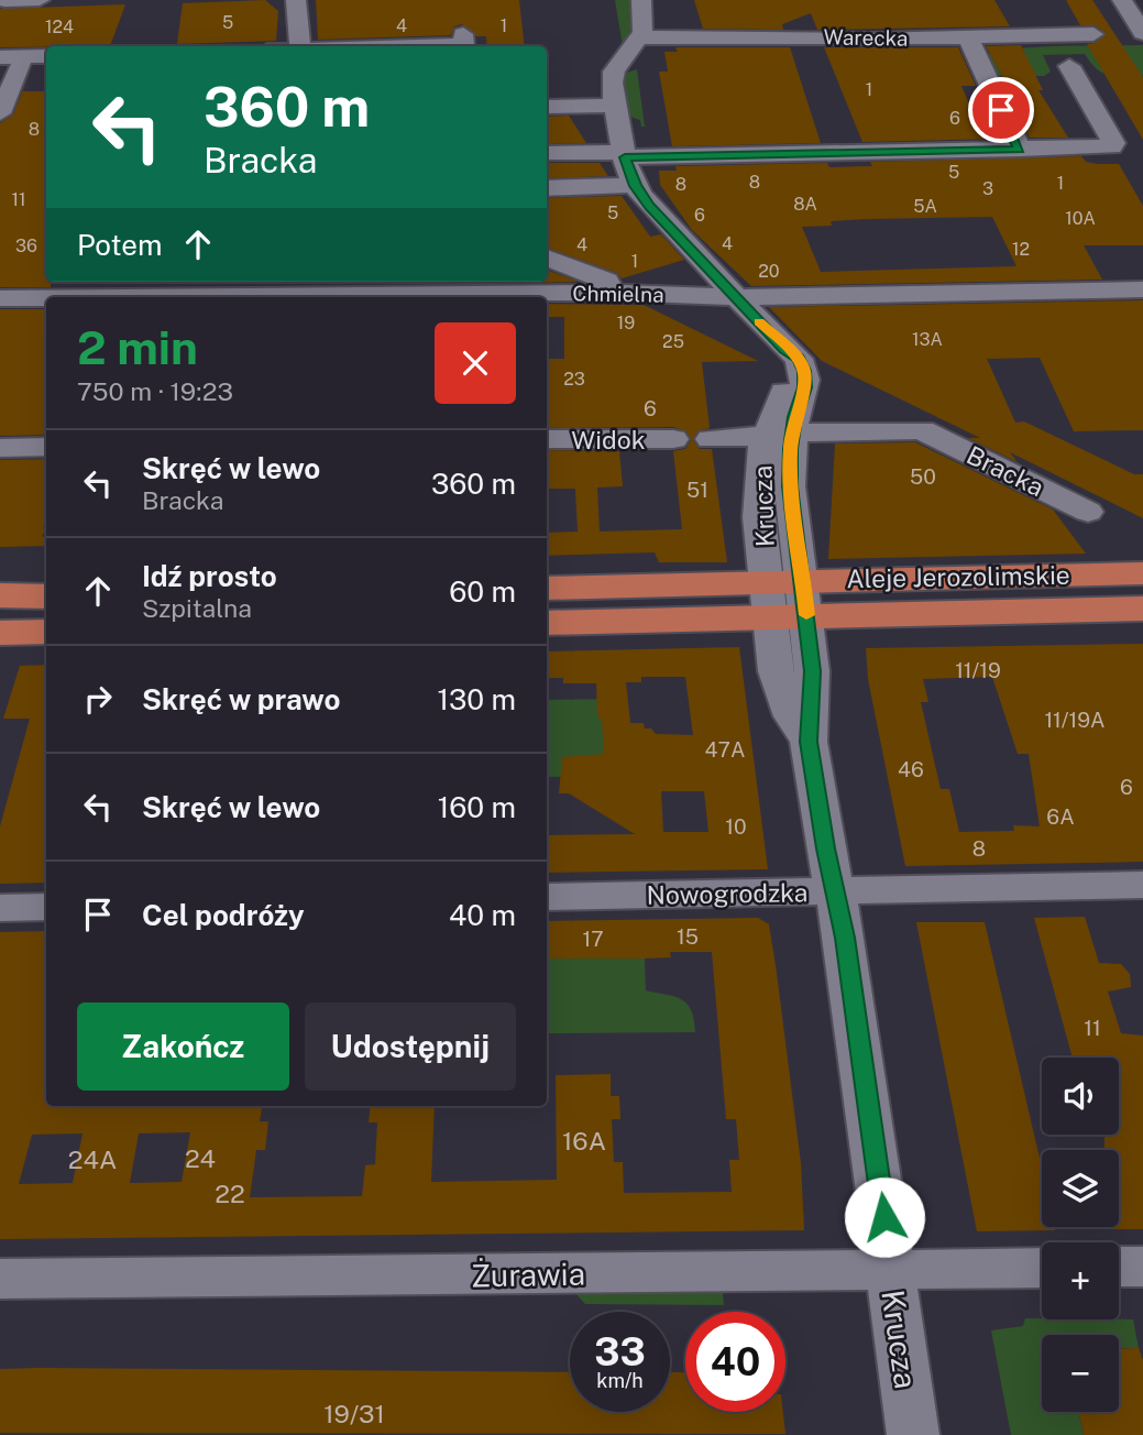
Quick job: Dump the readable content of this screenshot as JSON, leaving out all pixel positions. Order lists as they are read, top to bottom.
{
  "streets": {
    "main road": ["Aleje Jerozolimskie"],
    "street": [
      "Warecka",
      "Chmielna",
      "Widok",
      "Bracka",
      "Krucza",
      "Nowogrodzka",
      "Żurawia"
    ]
  },
  "crossings": [
    ["Chmielna", "Krucza"],
    ["Bracka", "Krucza"],
    ["Krucza", "Aleje Jerozolimskie"],
    ["Krucza", "Nowogrodzka"],
    ["Krucza", "Żurawia"]
  ],
  "house_numbers": [
    "5",
    "4",
    "1",
    "124",
    "1",
    "6",
    "8",
    "5",
    "8",
    "1",
    "8",
    "3",
    "11",
    "8A",
    "5A",
    "5",
    "6",
    "10A",
    "4",
    "4",
    "36",
    "12",
    "1",
    "20",
    "19",
    "13A",
    "25",
    "23",
    "6",
    "50",
    "51",
    "11/19",
    "11/19A",
    "47A",
    "46",
    "6",
    "6A",
    "10",
    "8",
    "15",
    "17",
    "11",
    "16A",
    "24",
    "24A",
    "22",
    "19/31"
  ],
  "page": {
    "turn": ["360 m", "Bracka"],
    "then": "Potem",
    "heading": ["2 min", "750 m · 19:23"],
    "list": [
      {
        "name": "Skręć w lewo",
        "note": "Bracka",
        "value": "360 m"
      },
      {
        "name": "Idź prosto",
        "note": "Szpitalna",
        "value": "60 m"
      },
      {
        "name": "Skręć w prawo",
        "value": "130 m"
      },
      {
        "name": "Skręć w lewo",
        "value": "160 m"
      },
      {
        "name": "Cel podróży",
        "value": "40 m"
      }
    ],
    "buttons": ["Zakończ", "Udostępnij"],
    "map_buttons": ["+", "−"],
    "speed": "33 km/h",
    "limit": "40"
  }
}
